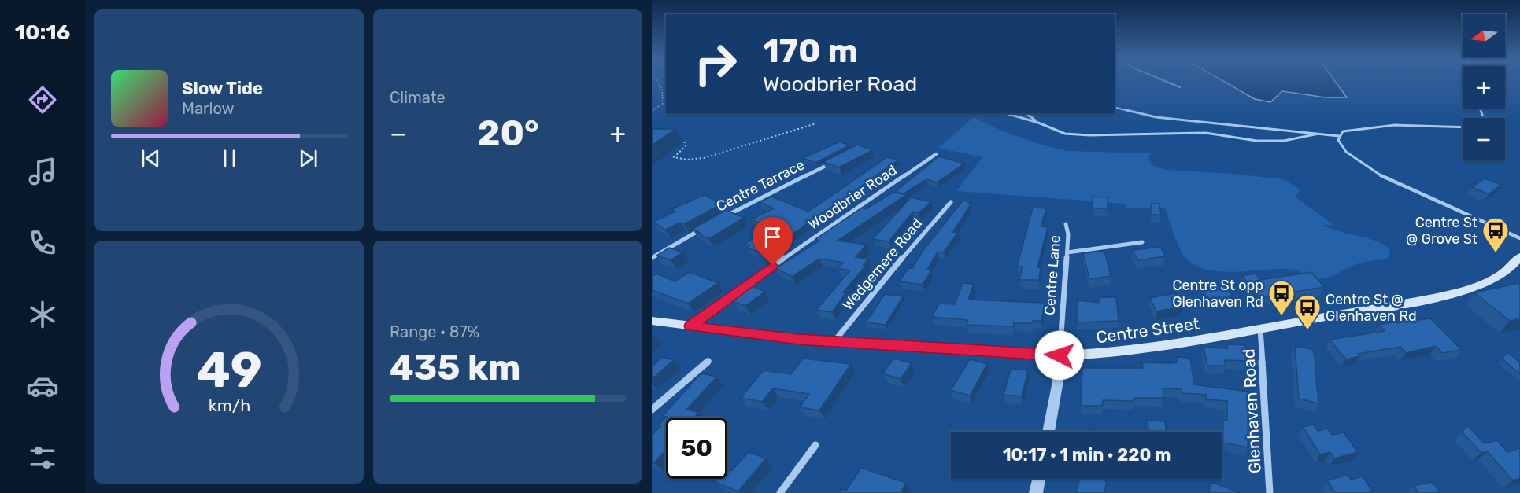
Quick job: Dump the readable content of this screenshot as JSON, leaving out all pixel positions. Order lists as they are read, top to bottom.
{
  "streets": {
    "main road": ["Centre Street"],
    "street": [
      "Centre Terrace",
      "Woodbrier Road",
      "Wedgemere Road",
      "Centre Lane",
      "Glenhaven Road"
    ]
  },
  "crossings": [
    ["Woodbrier Road", "Centre Street"],
    ["Wedgemere Road", "Centre Street"],
    ["Centre Lane", "Centre Street"],
    ["Centre Street", "Glenhaven Road"]
  ],
  "places": {
    "bus stop": ["Centre St @ Grove St", "Centre St opp Glenhaven Rd", "Centre St @ Glenhaven Rd"]
  },
  "north": "left",
  "page": {
    "tabs": "10:16",
    "tile": [
      "Climate",
      ["Range · 87%", "435 km"]
    ],
    "map_buttons": ["+", "−"],
    "turn": ["170 m", "Woodbrier Road"],
    "song": ["Slow Tide", "Marlow"],
    "heat": ["−", "20°", "+"],
    "limit": "50",
    "trip": "10:17 · 1 min · 220 m",
    "gauge": ["49", "km/h"]
  }
}
